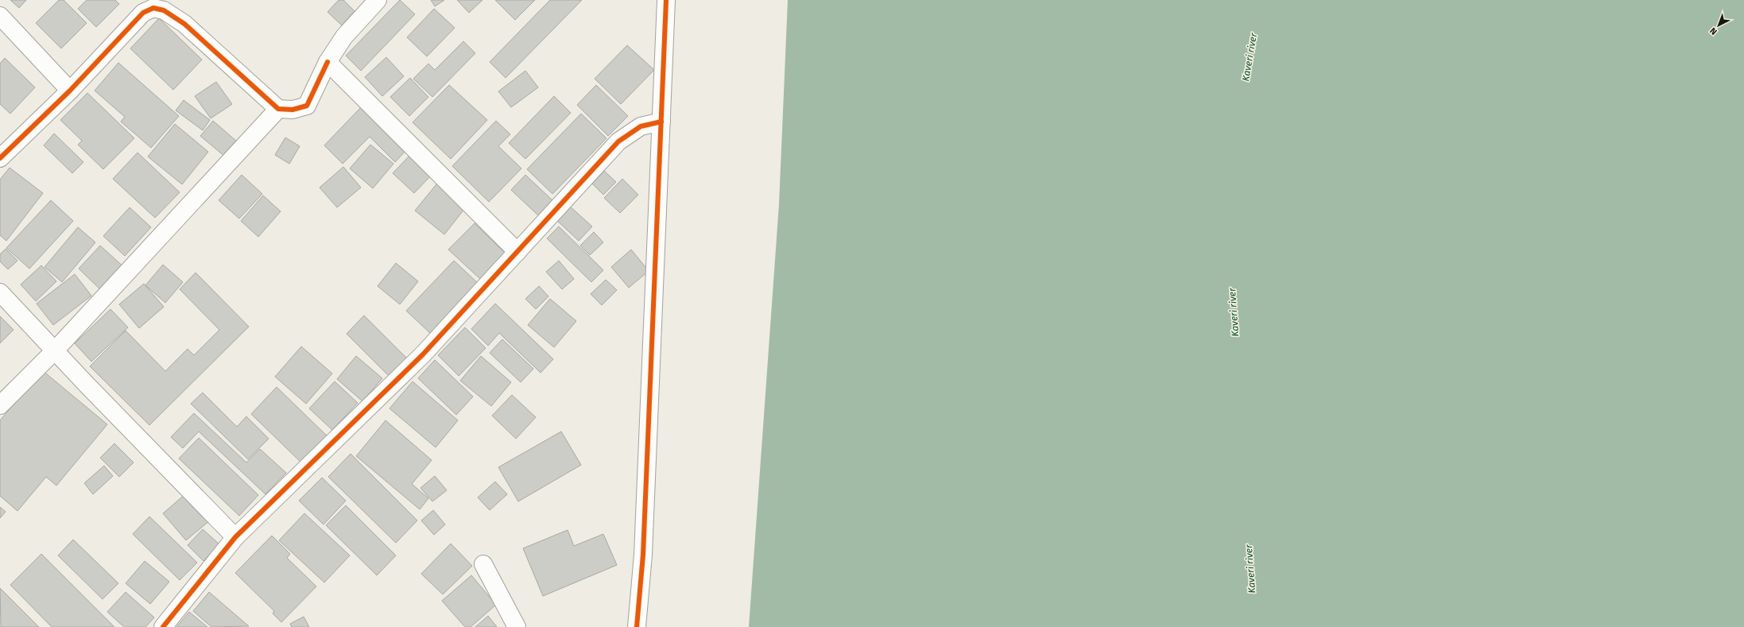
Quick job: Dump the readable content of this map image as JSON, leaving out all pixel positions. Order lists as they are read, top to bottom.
{
  "water": ["Kaveri river"],
  "north": "bottom left"
}
